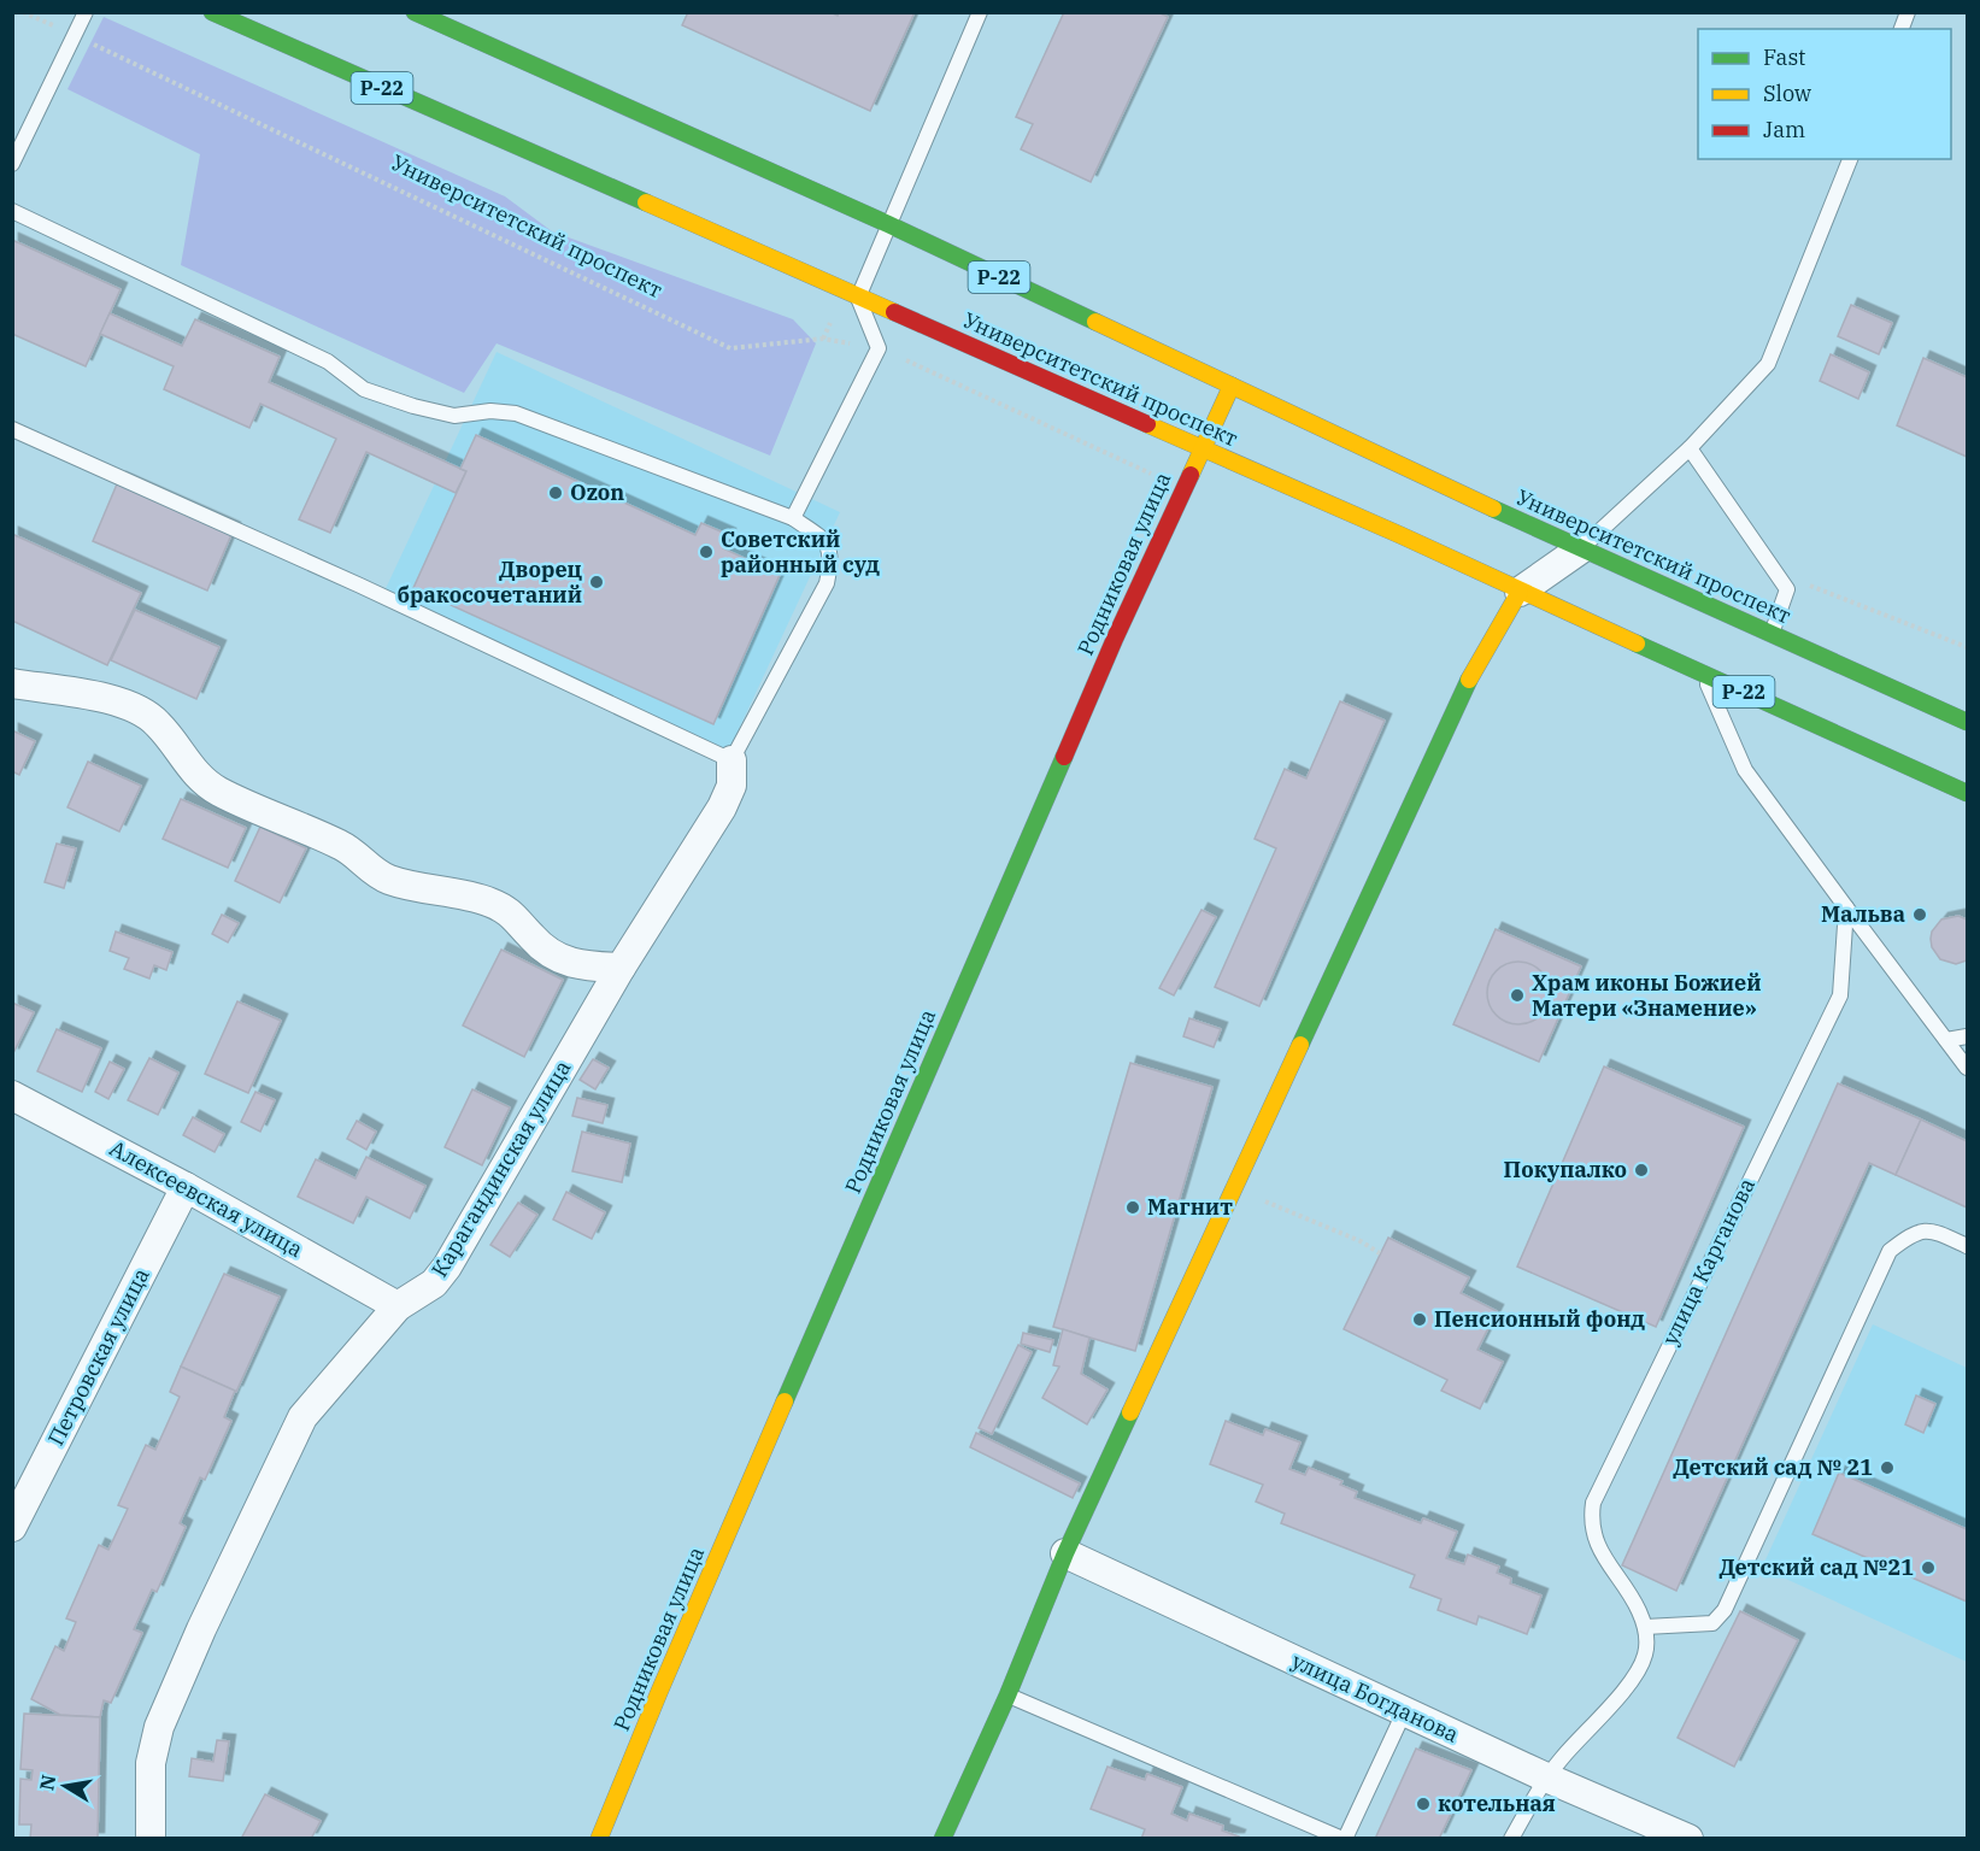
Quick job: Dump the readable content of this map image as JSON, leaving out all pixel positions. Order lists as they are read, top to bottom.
{
  "streets": {
    "main road": ["Р-22", "Университетский проспект", "Родниковая улица"],
    "street": [
      "Карагандинская улица",
      "Алексеевская улица",
      "Петровская улица",
      "улица Богданова"
    ],
    "lane": ["улица Карганова"]
  },
  "crossings": [
    ["Университетский проспект", "Родниковая улица"],
    ["Карагандинская улица", "Алексеевская улица"],
    ["Алексеевская улица", "Петровская улица"]
  ],
  "places": [
    "Ozon",
    "Советский районный суд",
    "Дворец бракосочетаний",
    "Мальва",
    "Храм иконы Божией Матери «Знамение»",
    "Покупалко",
    "Магнит",
    "Пенсионный фонд",
    "Детский сад № 21",
    "Детский сад №21",
    "котельная"
  ],
  "legend": ["Fast", "Slow", "Jam"],
  "north": "left"
}
